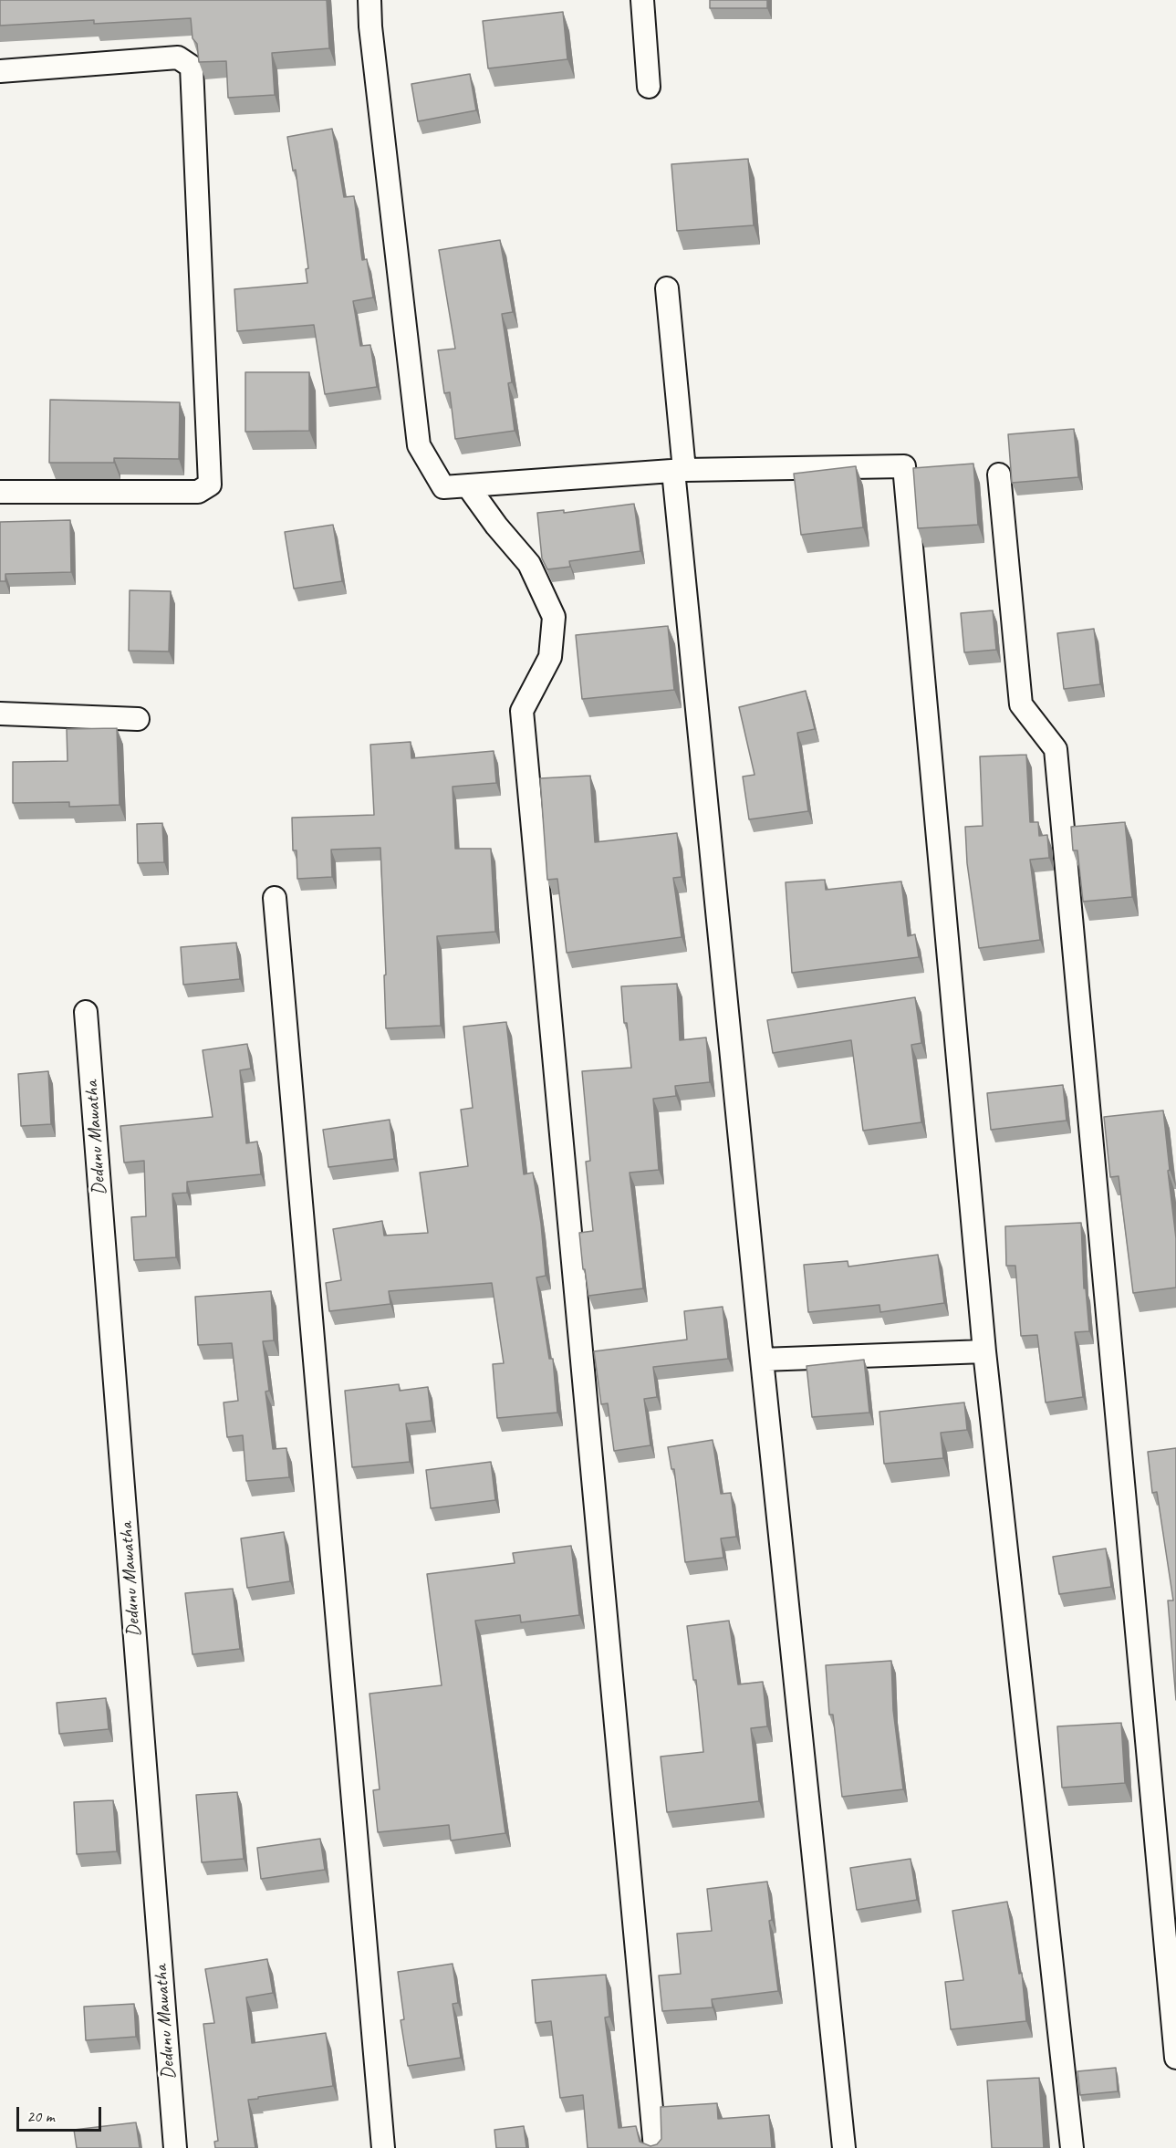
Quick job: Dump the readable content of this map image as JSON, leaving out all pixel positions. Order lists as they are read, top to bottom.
{
  "streets": {
    "street": ["Dedunu Mawatha"]
  },
  "scale_bar": "20 m"
}
